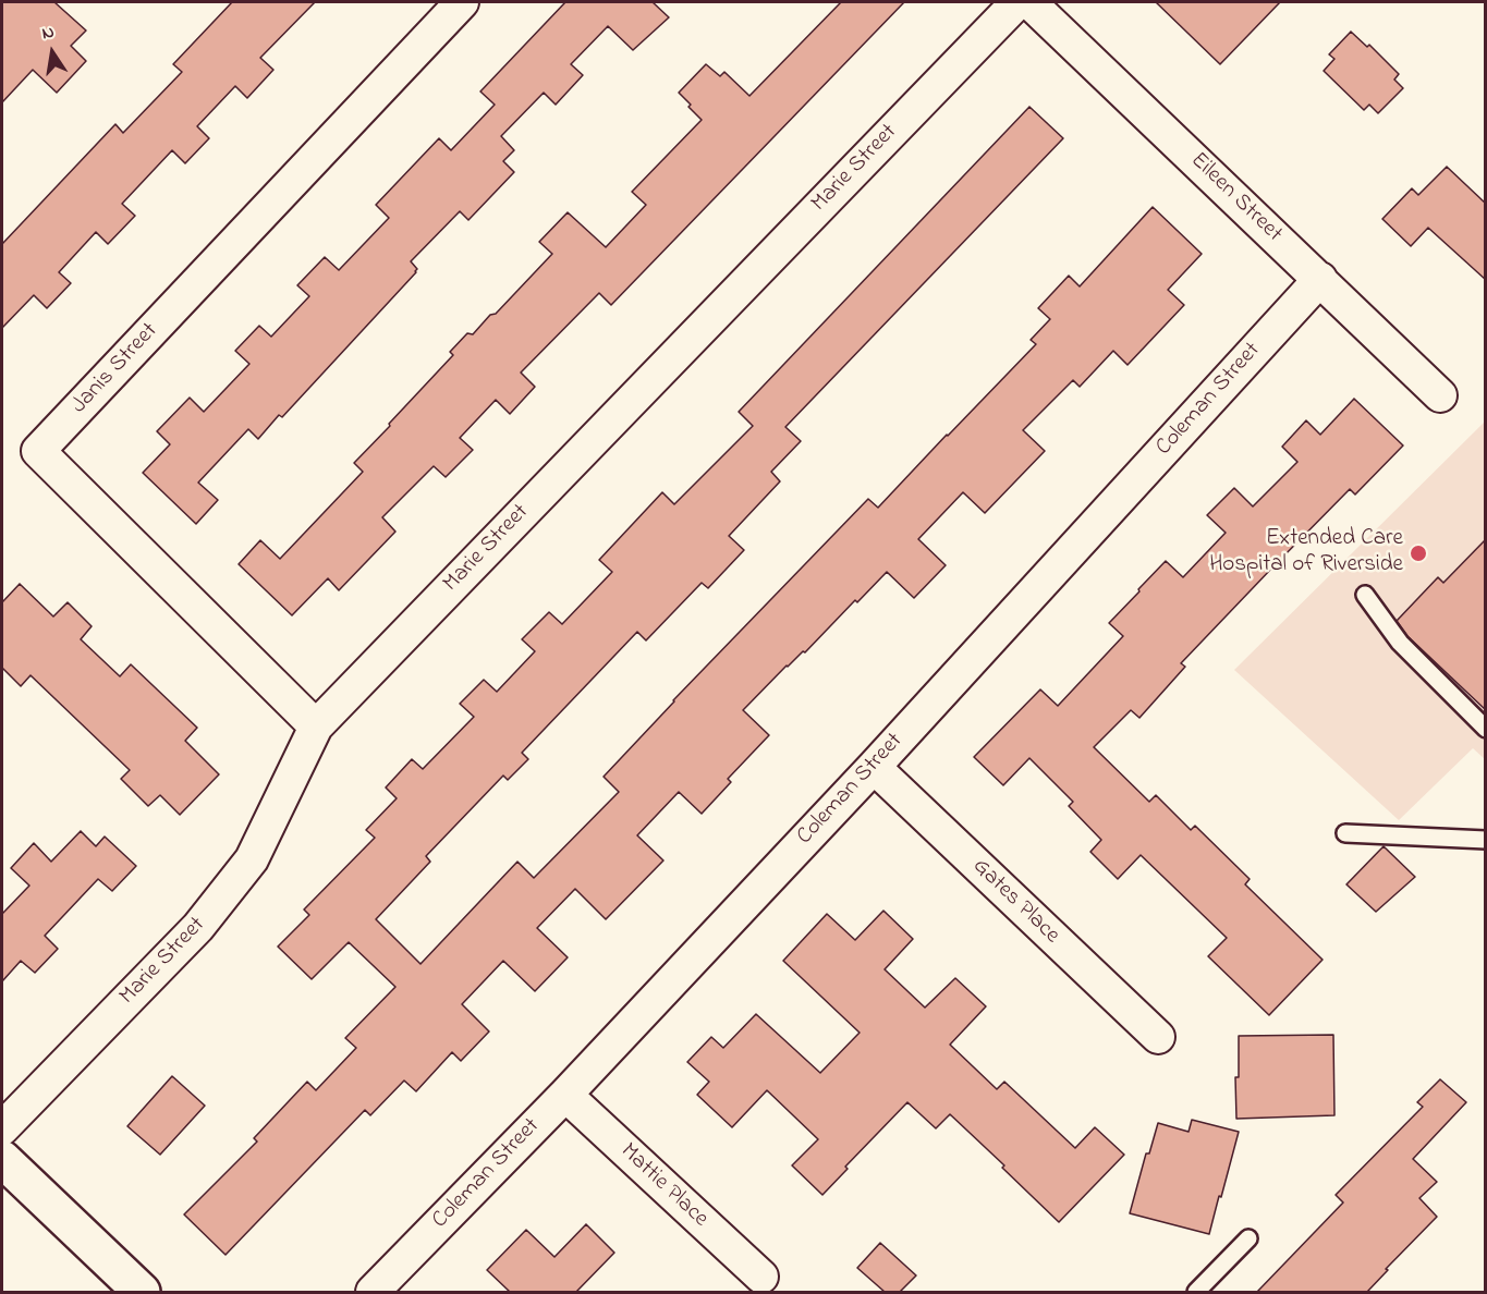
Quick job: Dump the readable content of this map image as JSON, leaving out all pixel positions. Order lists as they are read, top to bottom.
{
  "streets": {
    "street": [
      "Marie Street",
      "Eileen Street",
      "Janis Street",
      "Coleman Street",
      "Gates Place",
      "Mattie Place"
    ]
  },
  "crossings": [
    ["Marie Street", "Janis Street"],
    ["Eileen Street", "Coleman Street"],
    ["Coleman Street", "Gates Place"],
    ["Coleman Street", "Mattie Place"]
  ],
  "places": ["Extended Care Hospital of Riverside"],
  "north": "top"
}
